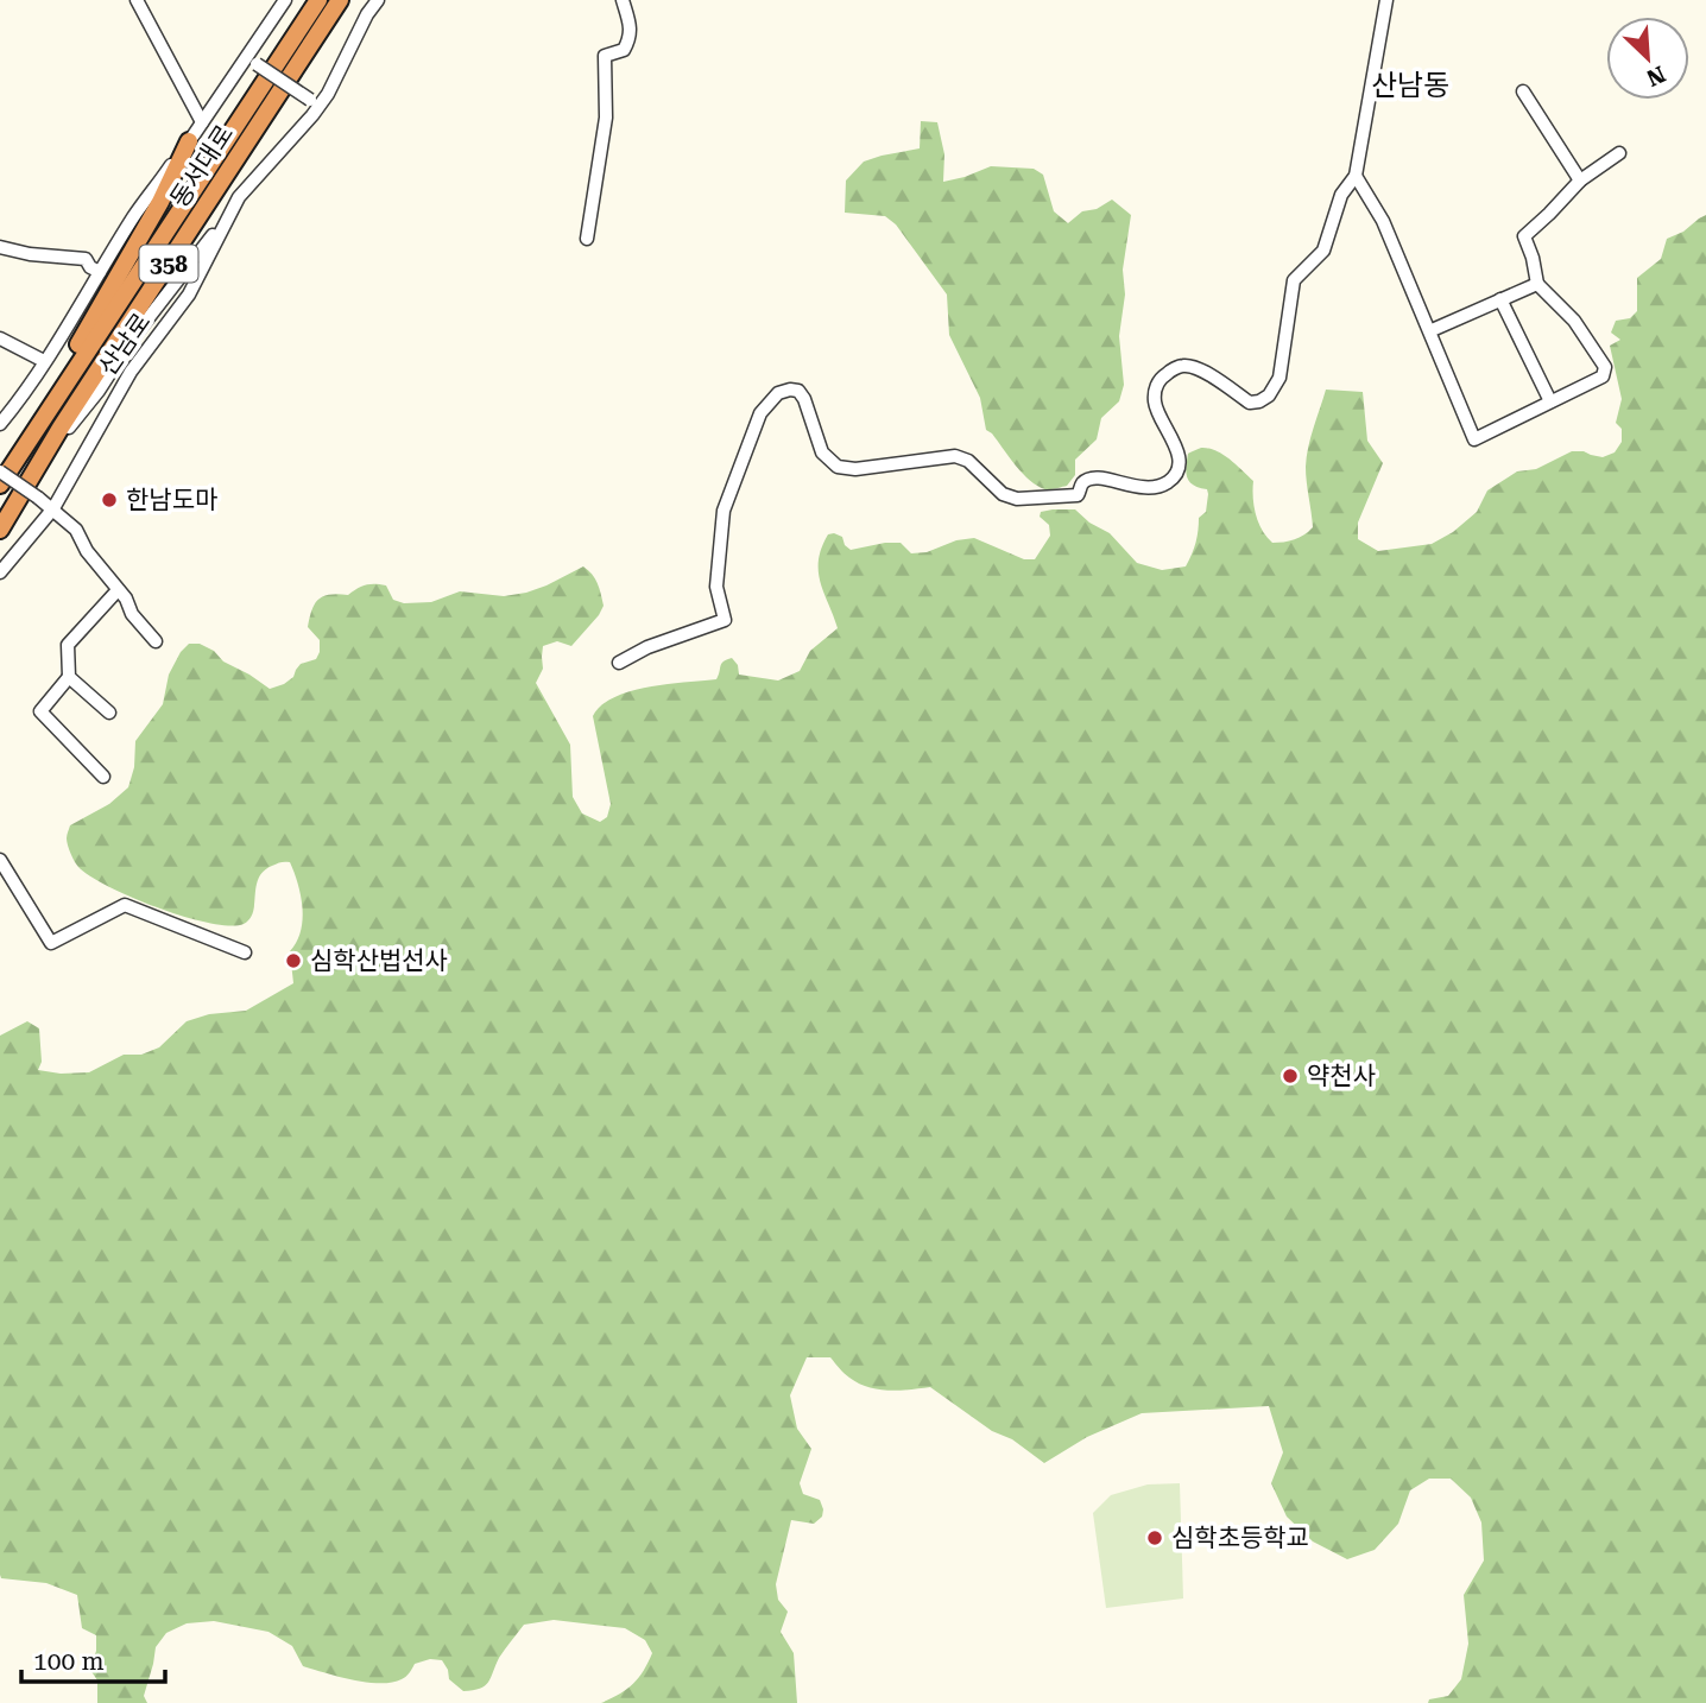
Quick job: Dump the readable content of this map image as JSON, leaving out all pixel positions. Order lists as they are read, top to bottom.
{
  "streets": {
    "highway": ["동서대로", "358"],
    "street": ["산남로"]
  },
  "districts": ["산남동"],
  "places": [
    "한남도마",
    "심학산법선사",
    "약천사",
    "심학초등학교"
  ],
  "scale_bar": "100 m",
  "north": "bottom right"
}
